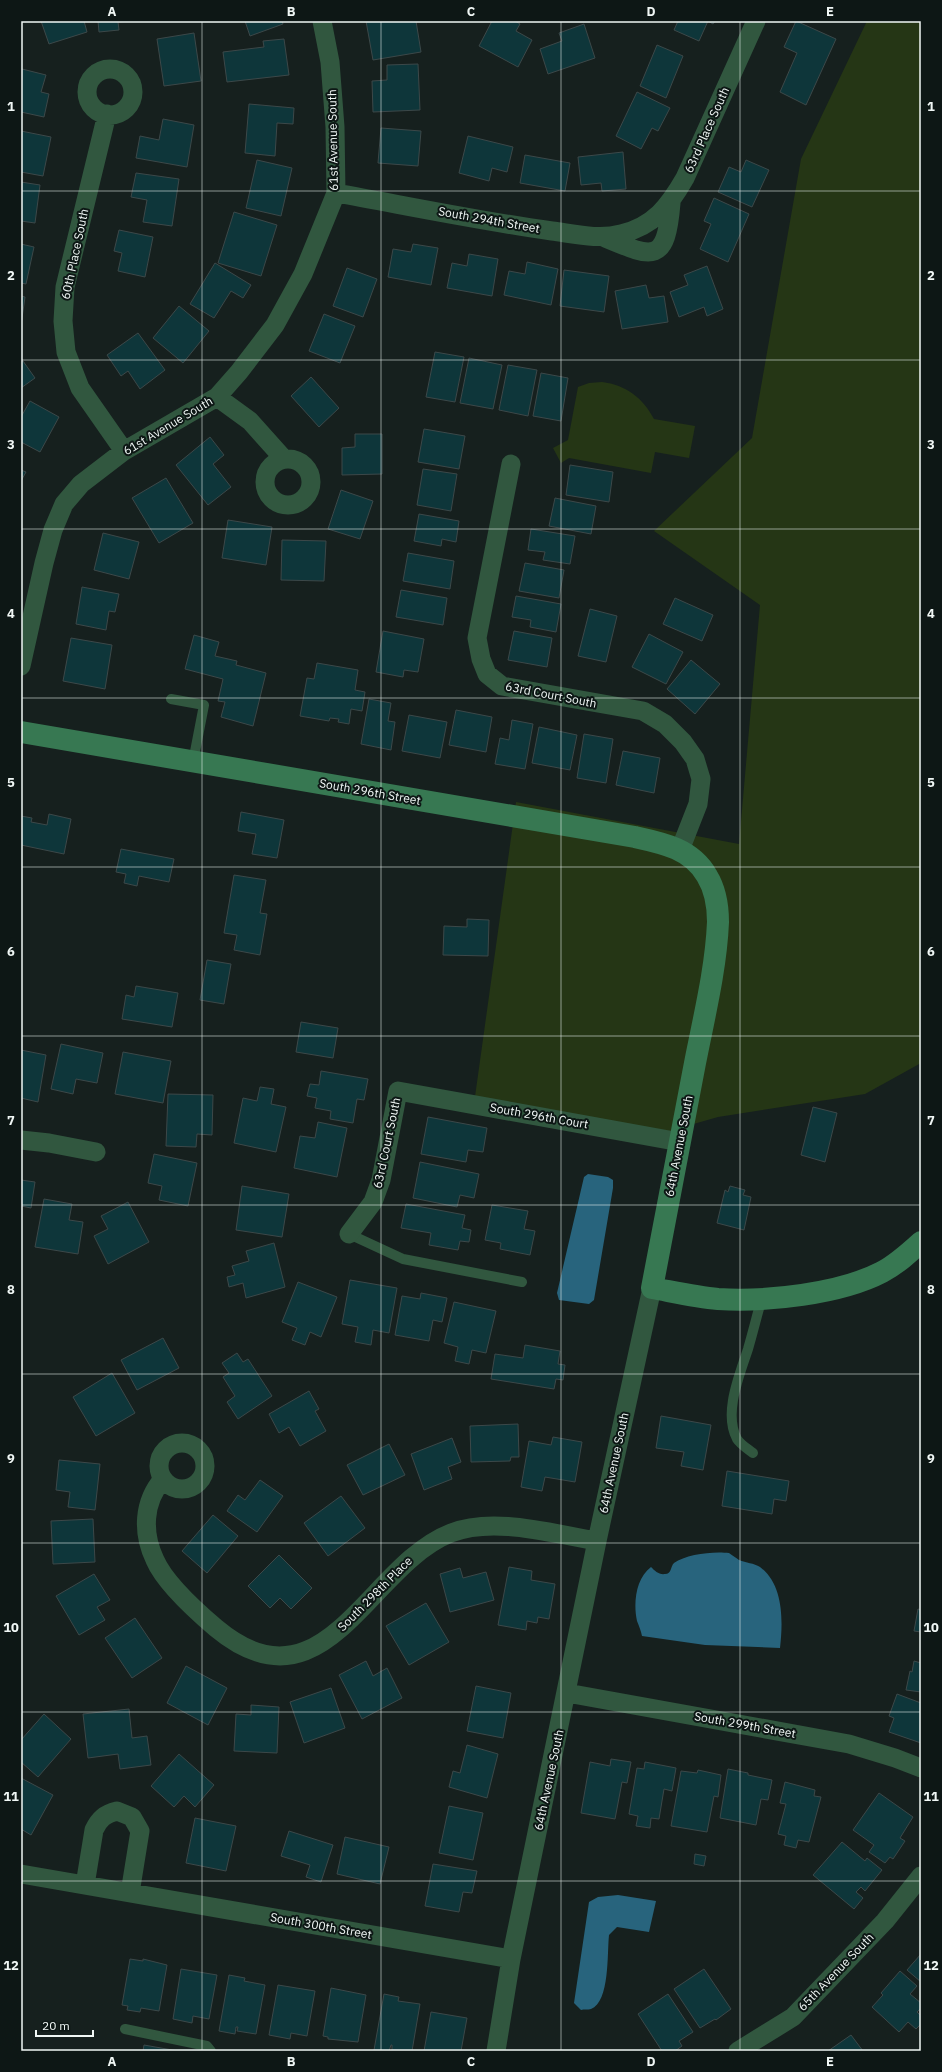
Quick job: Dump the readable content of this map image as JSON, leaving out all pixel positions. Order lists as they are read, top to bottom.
{
  "streets": {
    "street": [
      "63rd Place South",
      "61st Avenue South",
      "South 294th Street",
      "60th Place South",
      "63rd Court South",
      "South 296th Street",
      "South 296th Court",
      "64th Avenue South",
      "South 298th Place",
      "South 299th Street",
      "South 300th Street",
      "65th Avenue South"
    ]
  },
  "crossings": [
    ["63rd Place South", "South 294th Street"],
    ["61st Avenue South", "South 294th Street"],
    ["61st Avenue South", "60th Place South"],
    ["63rd Court South", "South 296th Street"],
    ["63rd Court South", "South 296th Court"],
    ["South 296th Street", "64th Avenue South"],
    ["South 296th Court", "64th Avenue South"],
    ["64th Avenue South", "South 298th Place"],
    ["64th Avenue South", "South 299th Street"],
    ["64th Avenue South", "South 300th Street"]
  ],
  "scale_bar": "20 m",
  "grid": {
    "columns": [
      "A",
      "B",
      "C",
      "D",
      "E"
    ],
    "rows": [
      "1",
      "2",
      "3",
      "4",
      "5",
      "6",
      "7",
      "8",
      "9",
      "10",
      "11",
      "12"
    ]
  }
}
